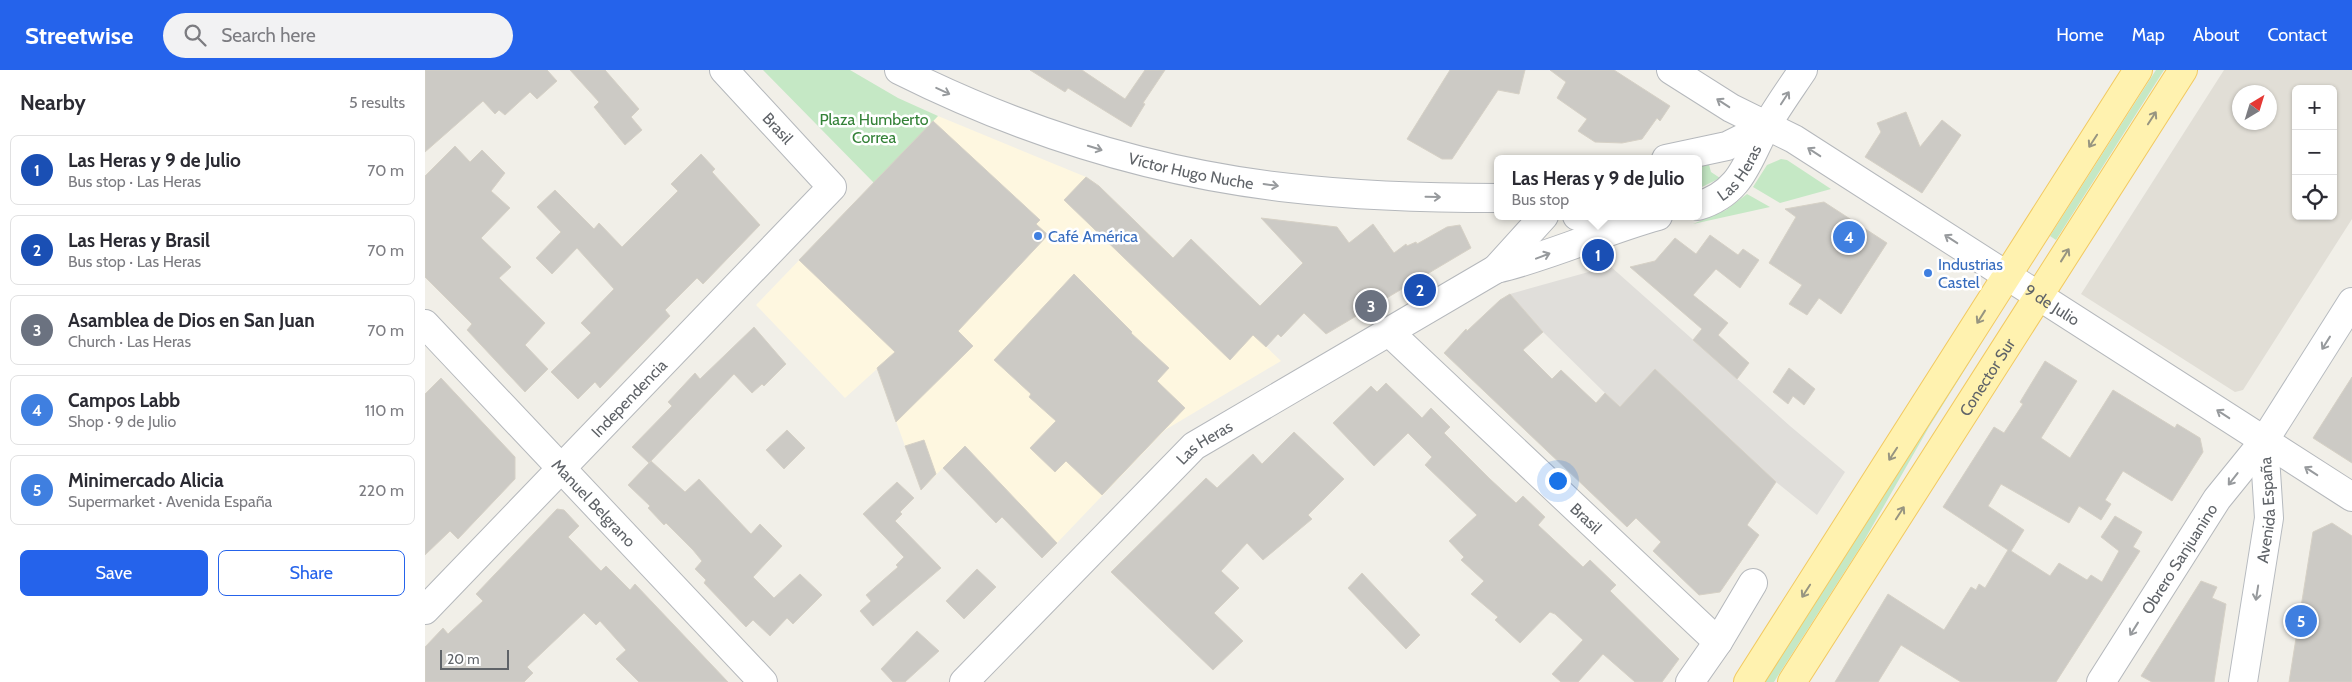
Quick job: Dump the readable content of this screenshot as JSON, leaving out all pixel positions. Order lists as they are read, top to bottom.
{
  "streets": {
    "main road": ["Conector Sur"],
    "street": [
      "Brasil",
      "Víctor Hugo Nuche",
      "Las Heras",
      "9 de Julio",
      "Independencia",
      "Manuel Belgrano",
      "Avenida España",
      "Obrero Sanjuanino"
    ]
  },
  "crossings": [
    ["Brasil", "Las Heras"],
    ["Brasil", "Independencia"],
    ["Las Heras", "9 de Julio"],
    ["9 de Julio", "Conector Sur"],
    ["9 de Julio", "Avenida España"],
    ["9 de Julio", "Obrero Sanjuanino"],
    ["Independencia", "Manuel Belgrano"],
    ["Avenida España", "Obrero Sanjuanino"]
  ],
  "one_way": [
    "Víctor Hugo Nuche",
    "9 de Julio",
    "Avenida España",
    "Obrero Sanjuanino"
  ],
  "parks": ["Plaza Humberto Correa"],
  "places": ["Café América", "Industrias Castel"],
  "scale_bar": "20 m",
  "north": "top right",
  "page": {
    "header": "Streetwise",
    "search": "Search here",
    "nav": [
      "Home",
      "Map",
      "About",
      "Contact"
    ],
    "heading": ["Nearby", "5 results"],
    "map_buttons": ["+", "−"],
    "list": [
      {
        "mark": "1",
        "name": "Las Heras y 9 de Julio",
        "note": "Bus stop · Las Heras",
        "value": "70 m"
      },
      {
        "mark": "2",
        "name": "Las Heras y Brasil",
        "note": "Bus stop · Las Heras",
        "value": "70 m"
      },
      {
        "mark": "3",
        "name": "Asamblea de Dios en San Juan",
        "note": "Church · Las Heras",
        "value": "70 m"
      },
      {
        "mark": "4",
        "name": "Campos Labb",
        "note": "Shop · 9 de Julio",
        "value": "110 m"
      },
      {
        "mark": "5",
        "name": "Minimercado Alicia",
        "note": "Supermarket · Avenida España",
        "value": "220 m"
      }
    ],
    "popup": ["Las Heras y 9 de Julio", "Bus stop"],
    "pins": [
      "4",
      "1",
      "2",
      "3",
      "5"
    ],
    "buttons": ["Save", "Share"],
    "scale": "20 m"
  }
}
